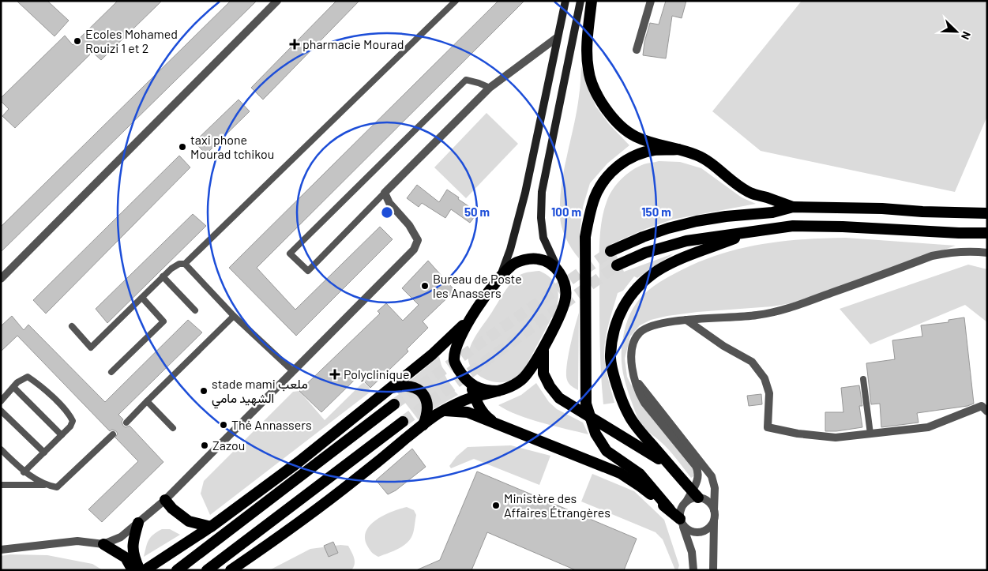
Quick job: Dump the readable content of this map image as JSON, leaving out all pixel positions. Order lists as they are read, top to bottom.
{
  "places": {
    "other": [
      "Ecoles Mohamed Rouizi 1 et 2",
      "taxi phone Mourad tchikou",
      "Bureau de Poste les Anassers",
      "stade mami ملعب الشهيد مامي",
      "Thé Annassers",
      "Zazou",
      "Ministère des Affaires Étrangères"
    ],
    "health": ["pharmacie Mourad", "Polyclinique"]
  },
  "north": "bottom right",
  "rings": ["50 m", "100 m", "150 m"]
}
